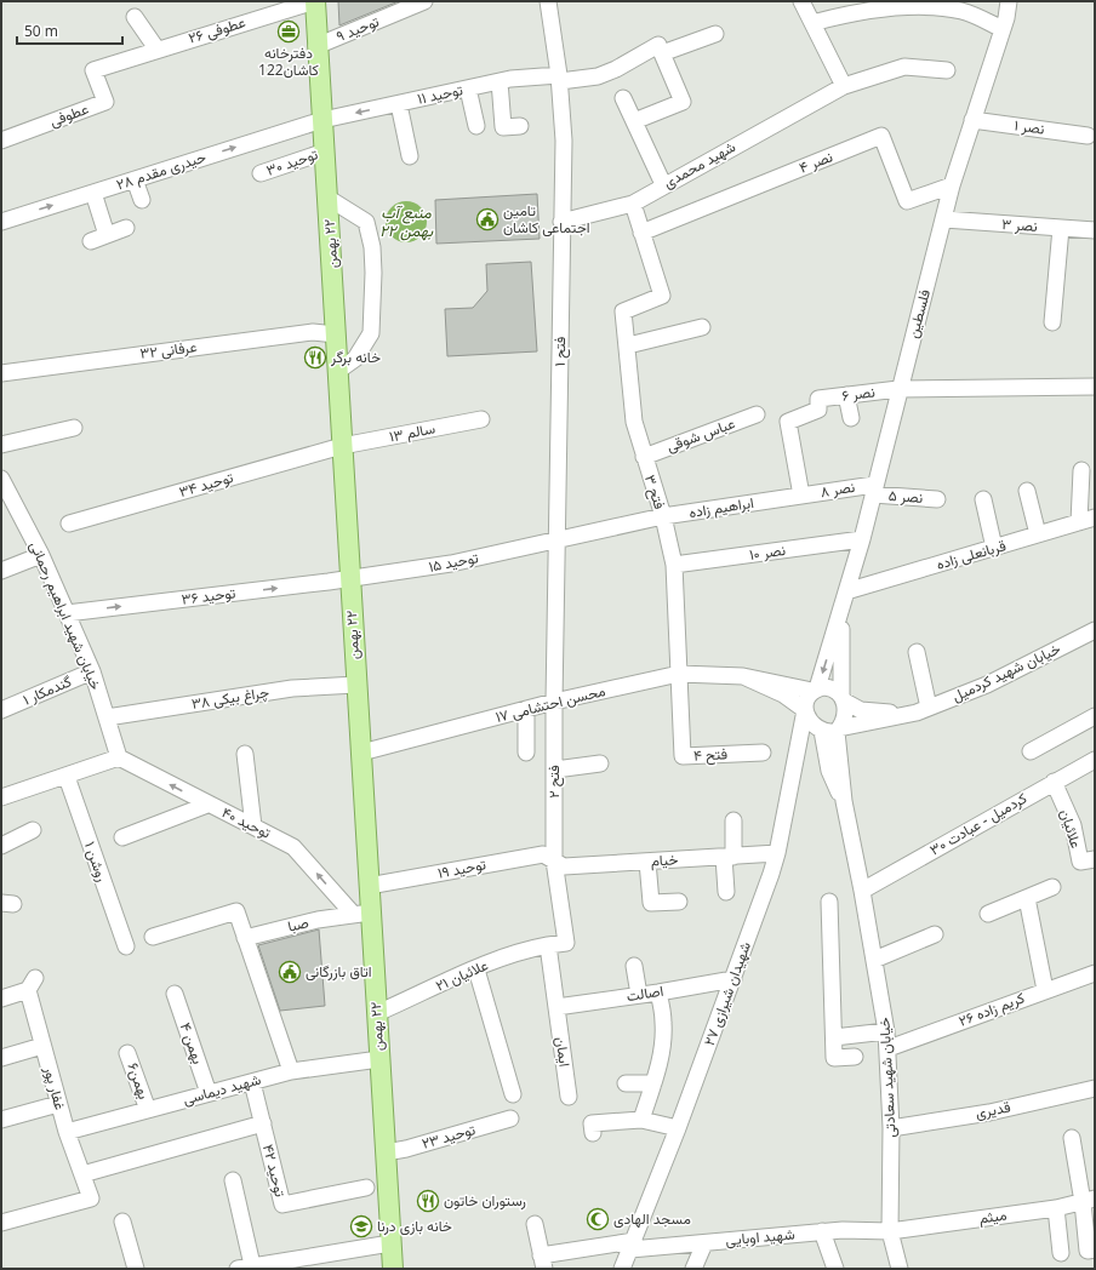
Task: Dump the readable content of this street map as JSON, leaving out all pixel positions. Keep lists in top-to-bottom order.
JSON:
{
  "streets": {
    "main road": ["٢٢ بهمن"],
    "street": [
      "توحید ۹",
      "عطوفی ۲۶",
      "توحید ۱۱",
      "عطوفی",
      "نصر ۱",
      "توحید ۳۰",
      "نصر ۴",
      "شهید محمدی",
      "حیدری مقدم ۲۸",
      "نصر ۳",
      "فلسطین",
      "عرفانی ۳۲",
      "فتح ۱",
      "نصر ۶",
      "سالم ۱۳",
      "عباس شوقی",
      "توحید ۳۴",
      "نصر ۸",
      "فتح ۳",
      "نصر ۵",
      "ابراهیم زاده",
      "نصر ۱۰",
      "قربانعلی زاده",
      "توحید ۱۵",
      "توحید ۳۶",
      "خیابان شهید ابراهیم رحمانی",
      "خیابان شهید کردمیل",
      "گندمکار ۱",
      "چراغ بیکی ۳۸",
      "محسن احتشامی ۱۷",
      "فتح ۴",
      "فتح ۲",
      "توحید ۴۰",
      "کردمیل - عبادت ۳۰",
      "علائیان",
      "خیام",
      "روشن ۱",
      "توحید ۱۹",
      "صبا",
      "علائیان ۲۱",
      "اصالت",
      "شهیدان شیرازی ۲۷",
      "کریم زاده ۲۶",
      "بهمن ۴",
      "ایمان",
      "خیابان شهید سعادتی",
      "بهمن۶",
      "غفار پور",
      "شهید دیماسی",
      "قدیری",
      "توحید ۲۳",
      "توحید ۴۲",
      "میثم",
      "شهید اوبایی"
    ]
  },
  "crossings": [
    ["توحید ۹", "٢٢ بهمن"],
    ["عطوفی ۲۶", "عطوفی"],
    ["عطوفی ۲۶", "٢٢ بهمن"],
    ["توحید ۱۱", "حیدری مقدم ۲۸"],
    ["توحید ۱۱", "٢٢ بهمن"],
    ["توحید ۱۱", "فتح ۱"],
    ["نصر ۱", "فلسطین"],
    ["توحید ۳۰", "٢٢ بهمن"],
    ["نصر ۴", "فلسطین"],
    ["نصر ۴", "فتح ۳"],
    ["شهید محمدی", "فتح ۱"],
    ["حیدری مقدم ۲۸", "٢٢ بهمن"],
    ["نصر ۳", "فلسطین"],
    ["٢٢ بهمن", "عرفانی ۳۲"],
    ["٢٢ بهمن", "سالم ۱۳"],
    ["٢٢ بهمن", "توحید ۳۴"],
    ["٢٢ بهمن", "توحید ۱۵"],
    ["٢٢ بهمن", "توحید ۳۶"],
    ["٢٢ بهمن", "چراغ بیکی ۳۸"],
    ["٢٢ بهمن", "محسن احتشامی ۱۷"],
    ["٢٢ بهمن", "توحید ۴۰"],
    ["٢٢ بهمن", "توحید ۱۹"],
    ["٢٢ بهمن", "صبا"],
    ["٢٢ بهمن", "علائیان ۲۱"],
    ["٢٢ بهمن", "شهید دیماسی"],
    ["٢٢ بهمن", "توحید ۲۳"],
    ["فلسطین", "نصر ۶"],
    ["فلسطین", "نصر ۸"],
    ["فلسطین", "نصر ۵"],
    ["فلسطین", "نصر ۱۰"],
    ["فلسطین", "قربانعلی زاده"],
    ["فتح ۱", "ابراهیم زاده"],
    ["فتح ۱", "توحید ۱۵"],
    ["فتح ۱", "محسن احتشامی ۱۷"],
    ["فتح ۱", "فتح ۲"],
    ["نصر ۶", "نصر ۸"],
    ["نصر ۶", "ابراهیم زاده"],
    ["سالم ۱۳", "توحید ۳۴"],
    ["عباس شوقی", "فتح ۳"],
    ["نصر ۸", "نصر ۵"],
    ["نصر ۸", "ابراهیم زاده"],
    ["فتح ۳", "ابراهیم زاده"],
    ["فتح ۳", "نصر ۱۰"],
    ["فتح ۳", "محسن احتشامی ۱۷"],
    ["فتح ۳", "فتح ۴"],
    ["ابراهیم زاده", "توحید ۱۵"],
    ["توحید ۱۵", "توحید ۳۶"],
    ["توحید ۳۶", "خیابان شهید ابراهیم رحمانی"],
    ["خیابان شهید ابراهیم رحمانی", "گندمکار ۱"],
    ["خیابان شهید ابراهیم رحمانی", "چراغ بیکی ۳۸"],
    ["خیابان شهید ابراهیم رحمانی", "توحید ۴۰"],
    ["محسن احتشامی ۱۷", "فتح ۴"],
    ["محسن احتشامی ۱۷", "فتح ۲"],
    ["محسن احتشامی ۱۷", "شهیدان شیرازی ۲۷"],
    ["محسن احتشامی ۱۷", "خیابان شهید سعادتی"],
    ["فتح ۲", "خیام"],
    ["فتح ۲", "توحید ۱۹"],
    ["فتح ۲", "علائیان ۲۱"],
    ["فتح ۲", "ایمان"],
    ["توحید ۴۰", "صبا"],
    ["کردمیل - عبادت ۳۰", "علائیان"],
    ["کردمیل - عبادت ۳۰", "خیابان شهید سعادتی"],
    ["خیام", "توحید ۱۹"],
    ["خیام", "شهیدان شیرازی ۲۷"],
    ["علائیان ۲۱", "ایمان"],
    ["اصالت", "شهیدان شیرازی ۲۷"],
    ["اصالت", "ایمان"],
    ["شهیدان شیرازی ۲۷", "خیابان شهید سعادتی"],
    ["شهیدان شیرازی ۲۷", "شهید اوبایی"],
    ["کریم زاده ۲۶", "خیابان شهید سعادتی"],
    ["بهمن ۴", "شهید دیماسی"],
    ["خیابان شهید سعادتی", "قدیری"],
    ["خیابان شهید سعادتی", "میثم"],
    ["خیابان شهید سعادتی", "شهید اوبایی"],
    ["بهمن۶", "شهید دیماسی"],
    ["غفار پور", "شهید دیماسی"],
    ["شهید دیماسی", "توحید ۴۲"],
    ["میثم", "شهید اوبایی"]
  ],
  "one_way": ["حیدری مقدم ۲۸", "توحید ۳۶", "توحید ۴۰"],
  "water": ["منبع آب ۲۲ بهمن"],
  "places": {
    "office": ["دفترخانه 122کاشان"],
    "public building": ["تامین اجتماعی کاشان", "اتاق بازرگانی"],
    "restaurant": ["خانه برگر", "رستوران خاتون"],
    "mosque": ["مسجد الهادی"],
    "school or university": ["خانه بازی درنا"]
  },
  "scale_bar": "50 m"
}
